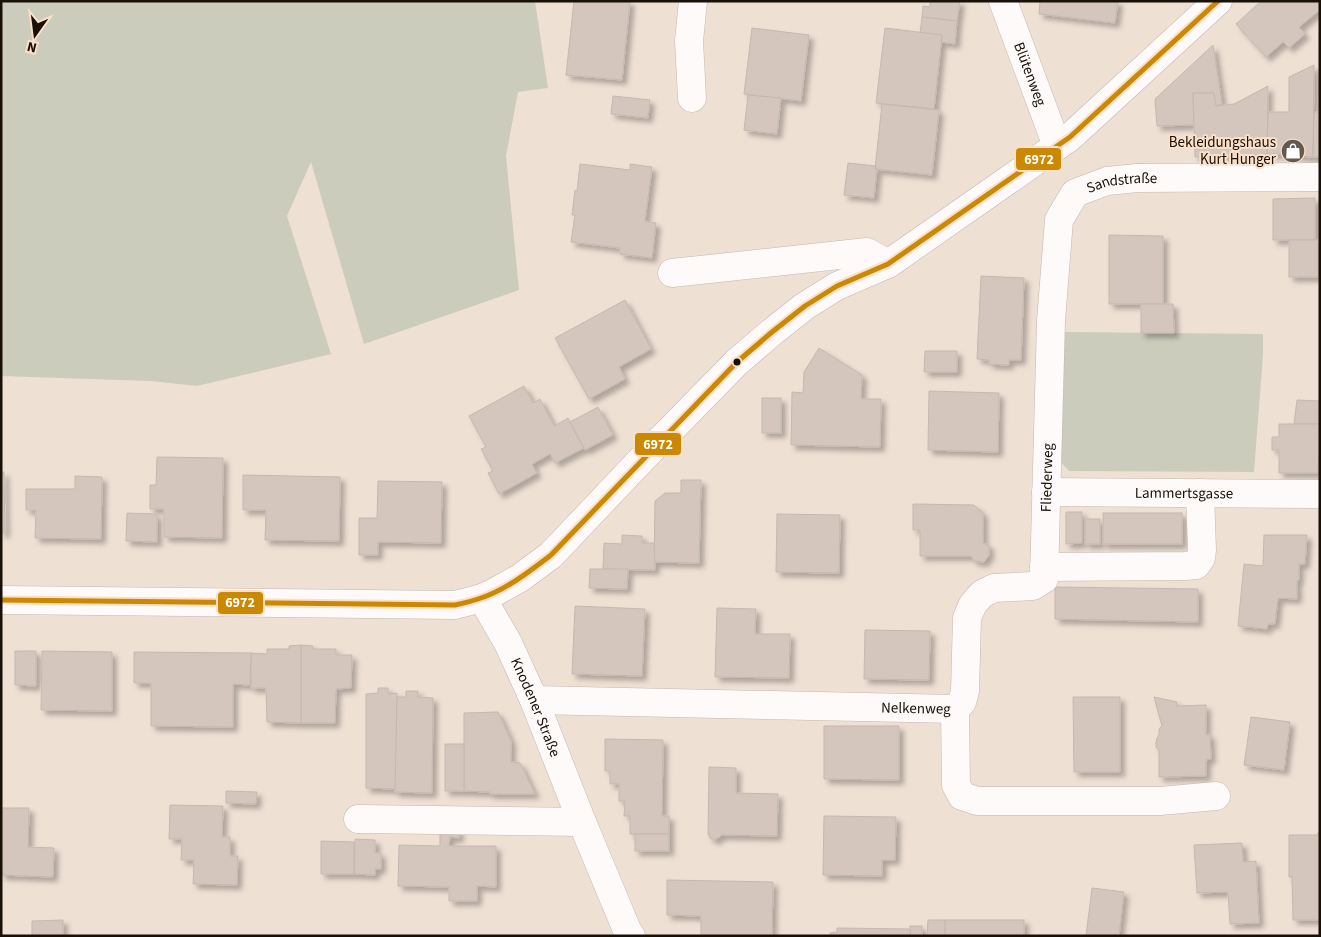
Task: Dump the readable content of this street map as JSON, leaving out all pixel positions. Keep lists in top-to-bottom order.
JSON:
{
  "streets": {
    "street": [
      "Blütenweg",
      "Sandstraße",
      "Fliederweg",
      "Lammertsgasse",
      "Knodener Straße",
      "Nelkenweg"
    ]
  },
  "crossings": [
    ["Sandstraße", "Fliederweg"],
    ["Fliederweg", "Lammertsgasse"],
    ["Fliederweg", "Nelkenweg"],
    ["Knodener Straße", "Nelkenweg"]
  ],
  "places": {
    "shop": ["Bekleidungshaus Kurt Hunger"]
  },
  "lines": ["transit line 6972"],
  "north": "bottom"
}
